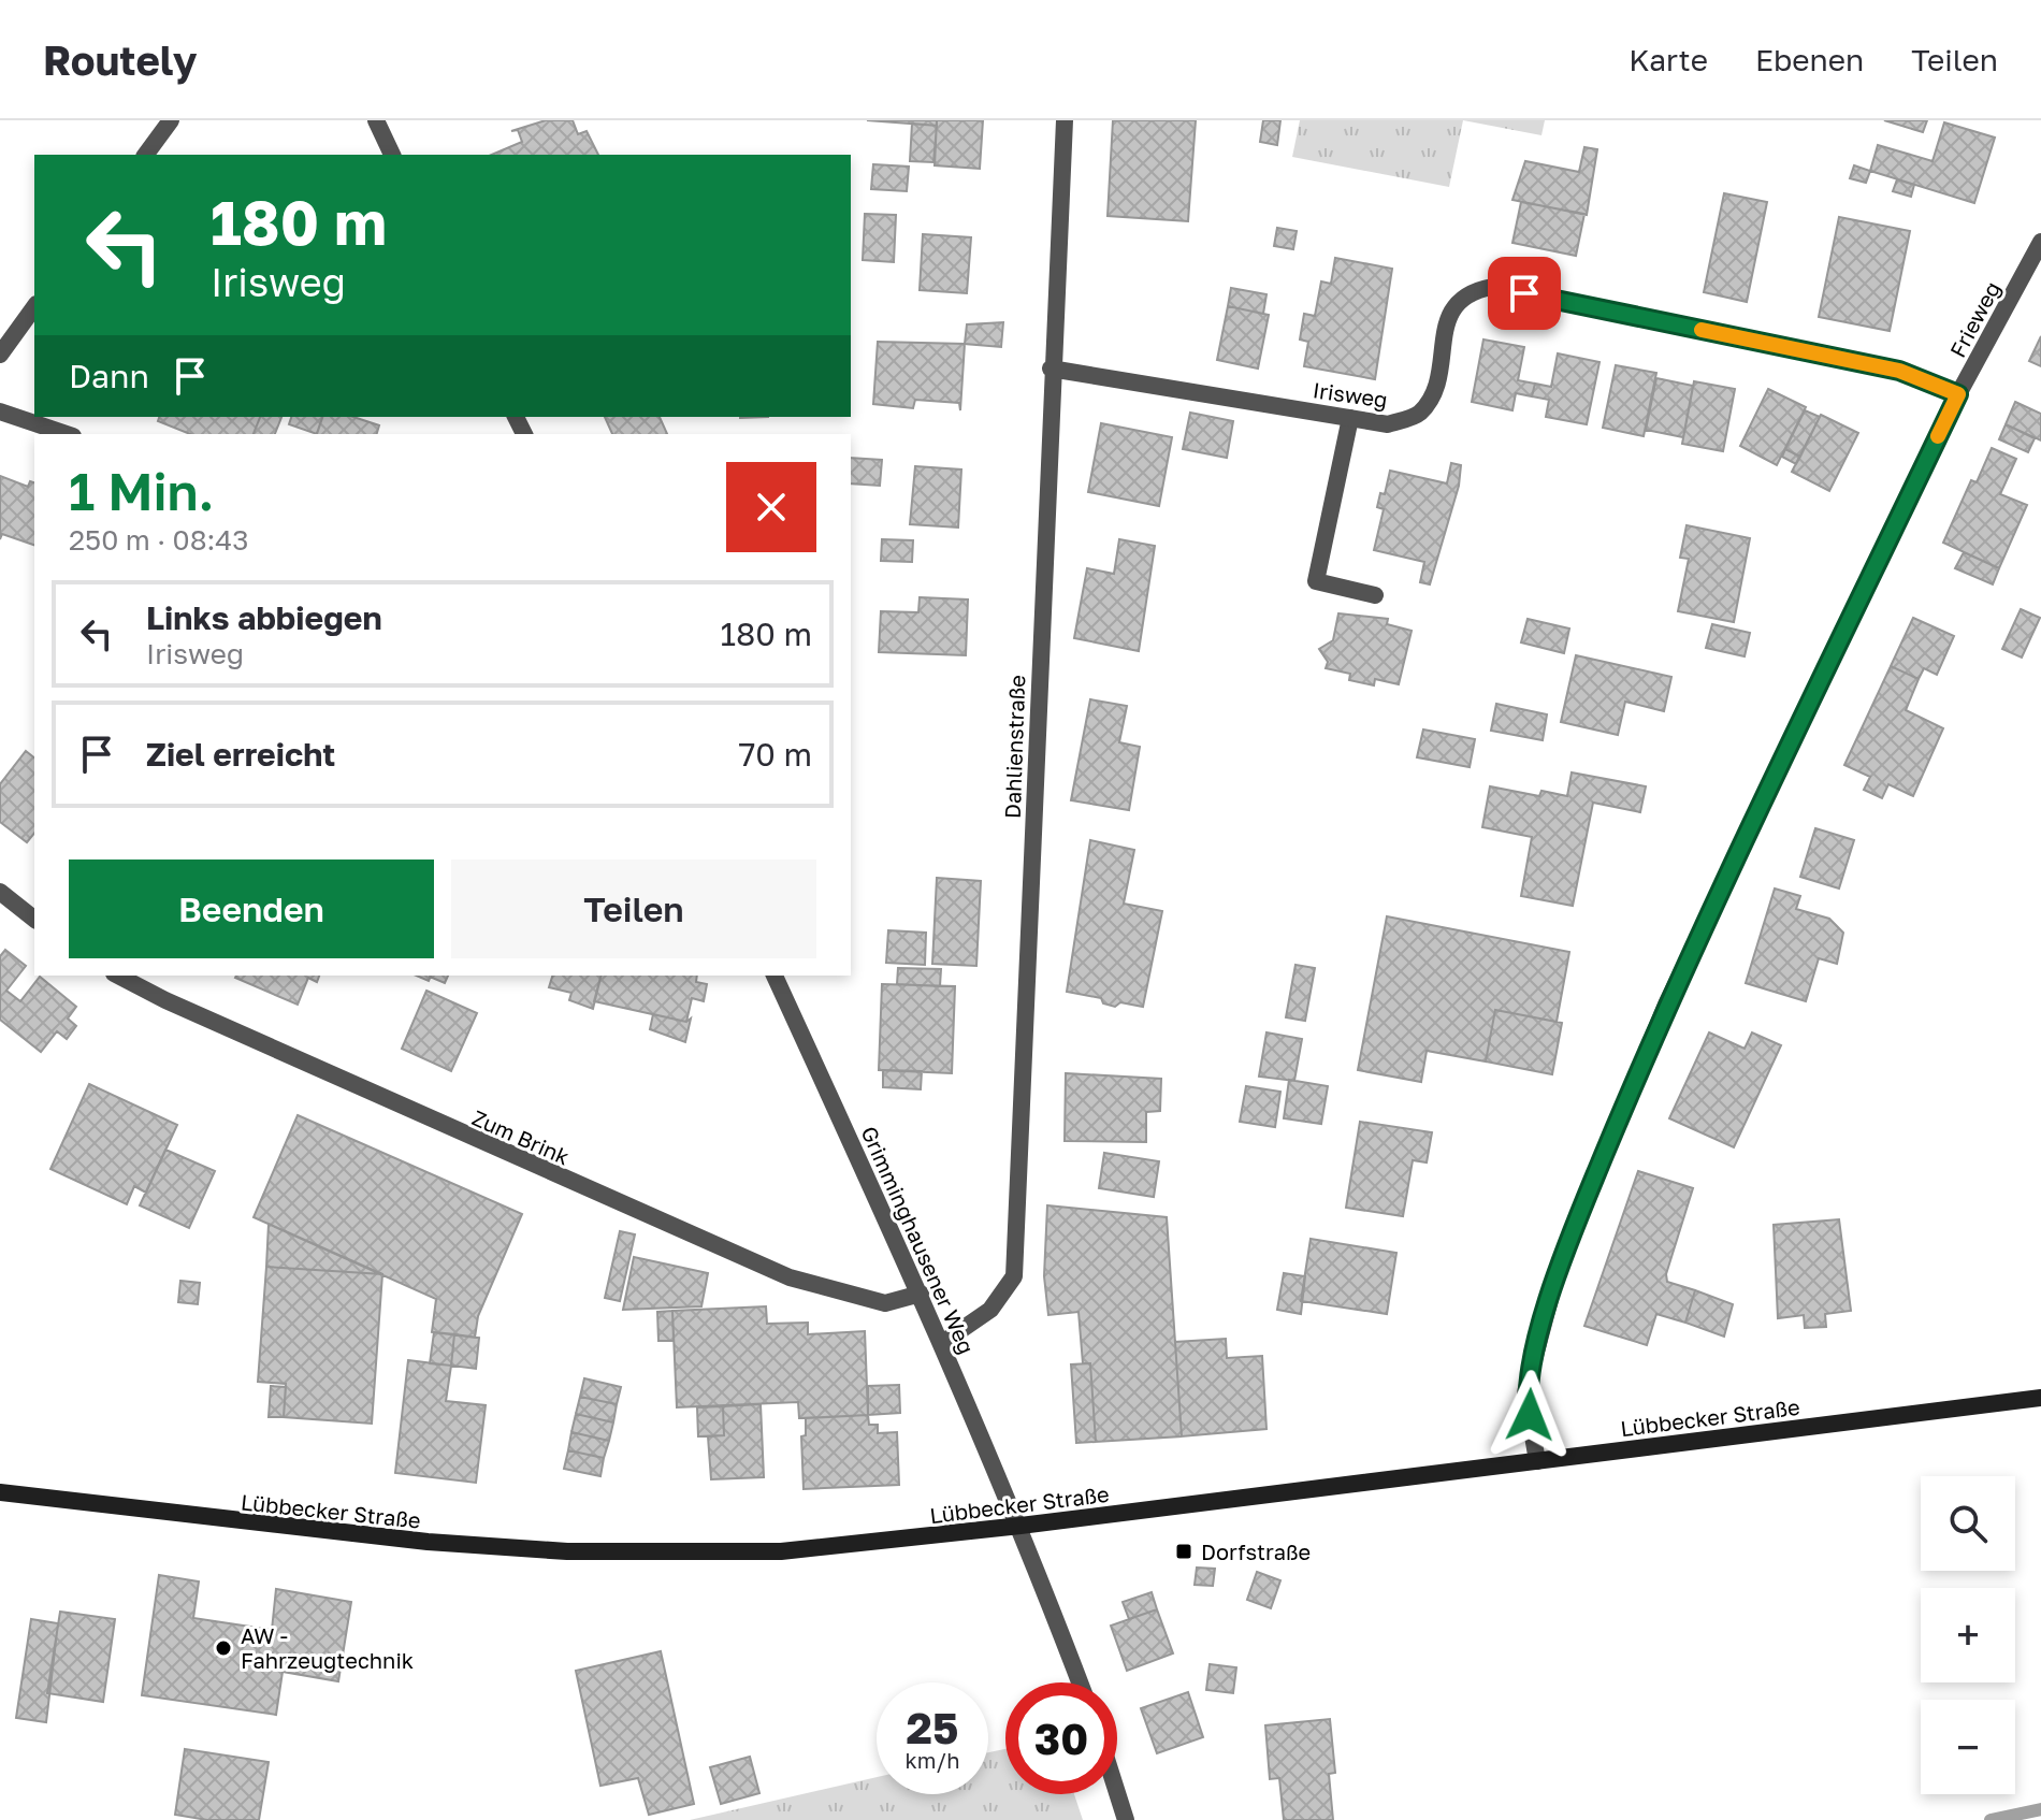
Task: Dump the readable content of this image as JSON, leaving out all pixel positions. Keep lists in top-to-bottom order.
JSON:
{
  "streets": {
    "main road": ["Lübbecker Straße"],
    "street": [
      "Frieweg",
      "Irisweg",
      "Dahlienstraße",
      "Zum Brink",
      "Grimminghausener Weg"
    ]
  },
  "crossings": [
    ["Frieweg", "Irisweg"],
    ["Frieweg", "Lübbecker Straße"],
    ["Irisweg", "Dahlienstraße"],
    ["Dahlienstraße", "Grimminghausener Weg"],
    ["Zum Brink", "Grimminghausener Weg"],
    ["Grimminghausener Weg", "Lübbecker Straße"]
  ],
  "places": {
    "transit": ["Dorfstraße"],
    "other": ["AW - Fahrzeugtechnik"]
  },
  "page": {
    "header": "Routely",
    "nav": ["Karte", "Ebenen", "Teilen"],
    "turn": ["180 m", "Irisweg"],
    "then": "Dann",
    "heading": ["1 Min.", "250 m · 08:43"],
    "list": [
      {
        "name": "Links abbiegen",
        "note": "Irisweg",
        "value": "180 m"
      },
      {
        "name": "Ziel erreicht",
        "value": "70 m"
      }
    ],
    "buttons": ["Beenden", "Teilen"],
    "map_buttons": ["+", "−"],
    "speed": "25 km/h",
    "limit": "30"
  }
}
